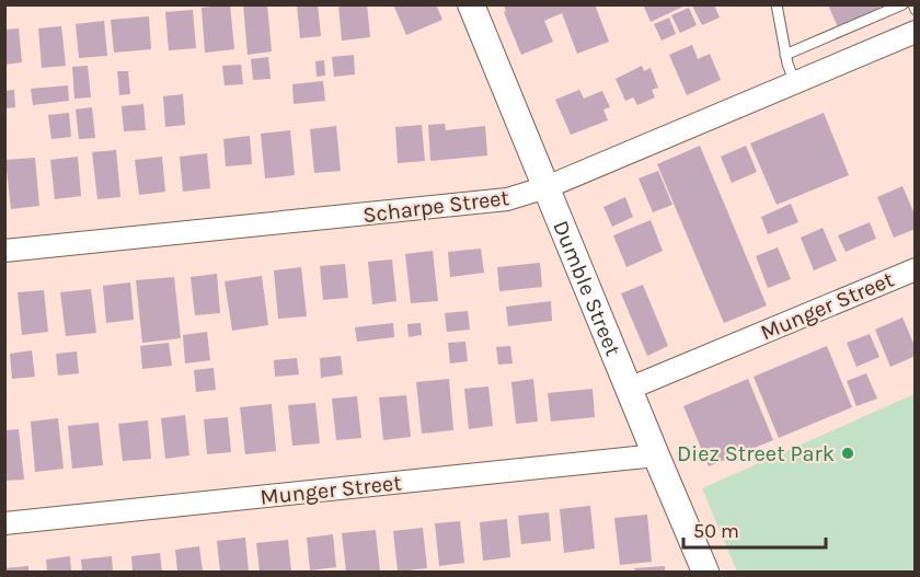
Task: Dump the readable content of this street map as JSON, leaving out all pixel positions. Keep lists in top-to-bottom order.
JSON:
{
  "streets": {
    "street": ["Scharpe Street", "Dumble Street", "Munger Street"]
  },
  "crossings": [
    ["Scharpe Street", "Dumble Street"],
    ["Dumble Street", "Munger Street"]
  ],
  "places": ["Diez Street Park"],
  "scale_bar": "50 m"
}
